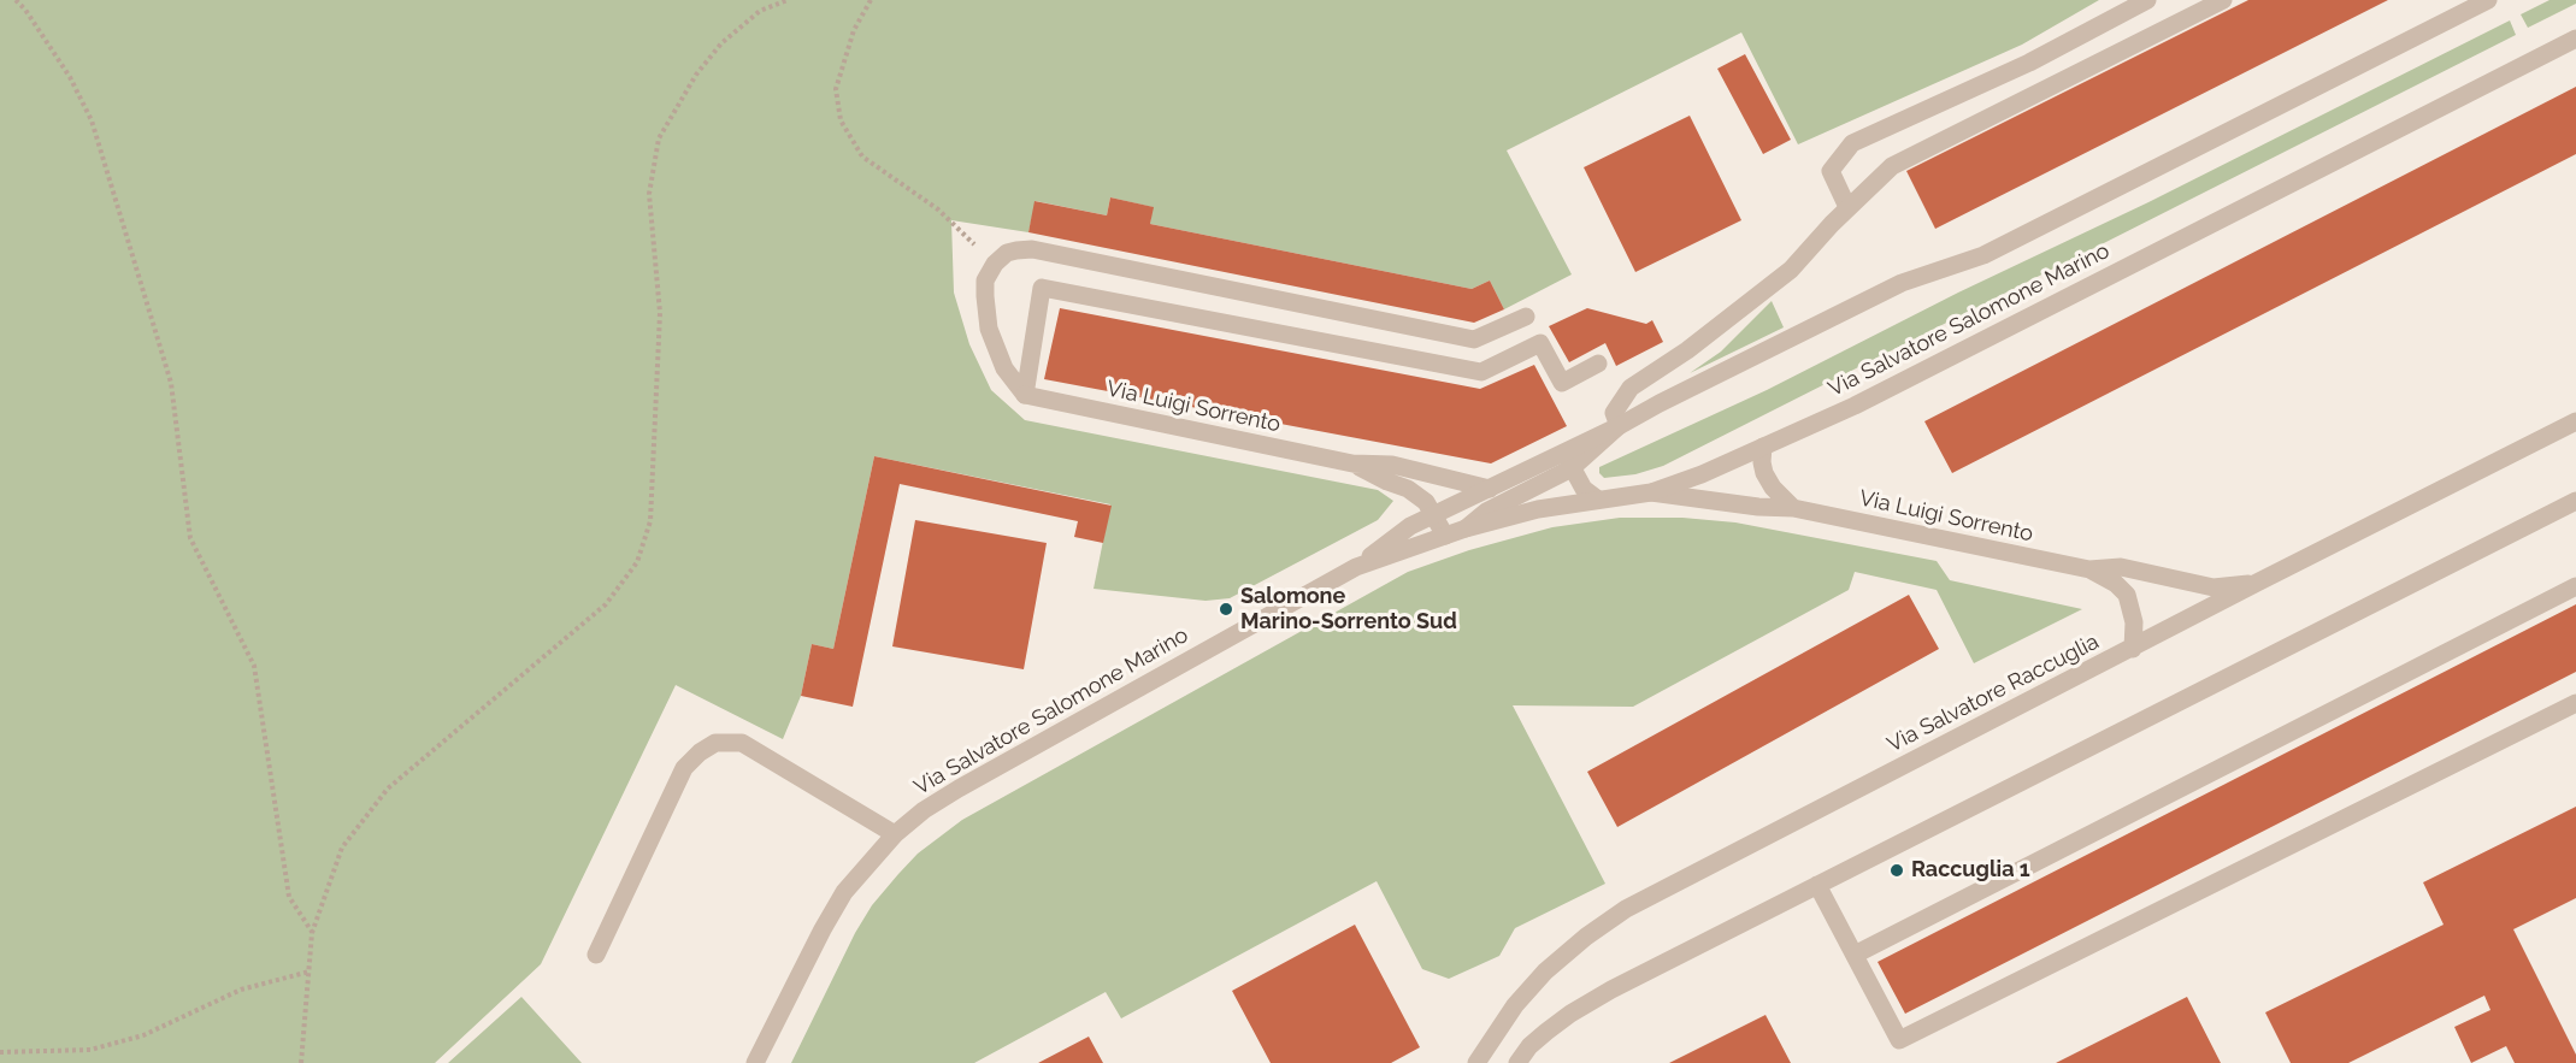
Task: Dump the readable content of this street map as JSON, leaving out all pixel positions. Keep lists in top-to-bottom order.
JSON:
{
  "streets": {
    "street": ["Via Salvatore Salomone Marino", "Via Luigi Sorrento", "Via Salvatore Raccuglia"]
  },
  "crossings": [
    ["Via Salvatore Salomone Marino", "Via Luigi Sorrento"]
  ],
  "places": ["Salomone Marino-Sorrento Sud", "Raccuglia 1"]
}
